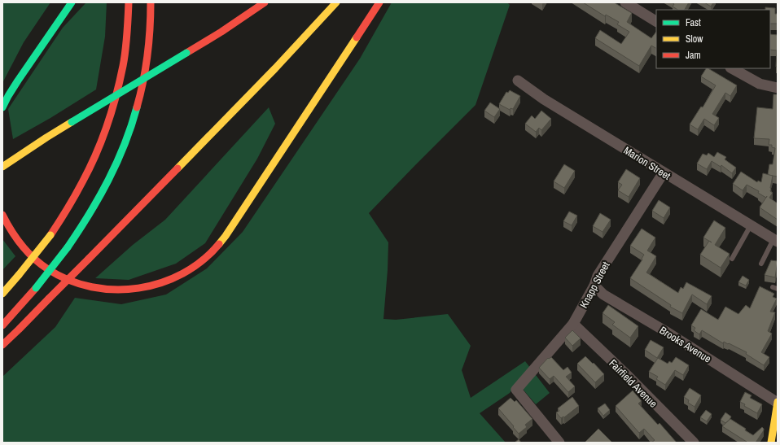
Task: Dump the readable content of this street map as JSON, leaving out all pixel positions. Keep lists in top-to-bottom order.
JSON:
{
  "streets": {
    "street": [
      "Marion Street",
      "Knapp Street",
      "Brooks Avenue",
      "Fairfield Avenue"
    ]
  },
  "crossings": [
    ["Marion Street", "Knapp Street"],
    ["Knapp Street", "Brooks Avenue"],
    ["Knapp Street", "Fairfield Avenue"]
  ],
  "legend": ["Fast", "Slow", "Jam"]
}
